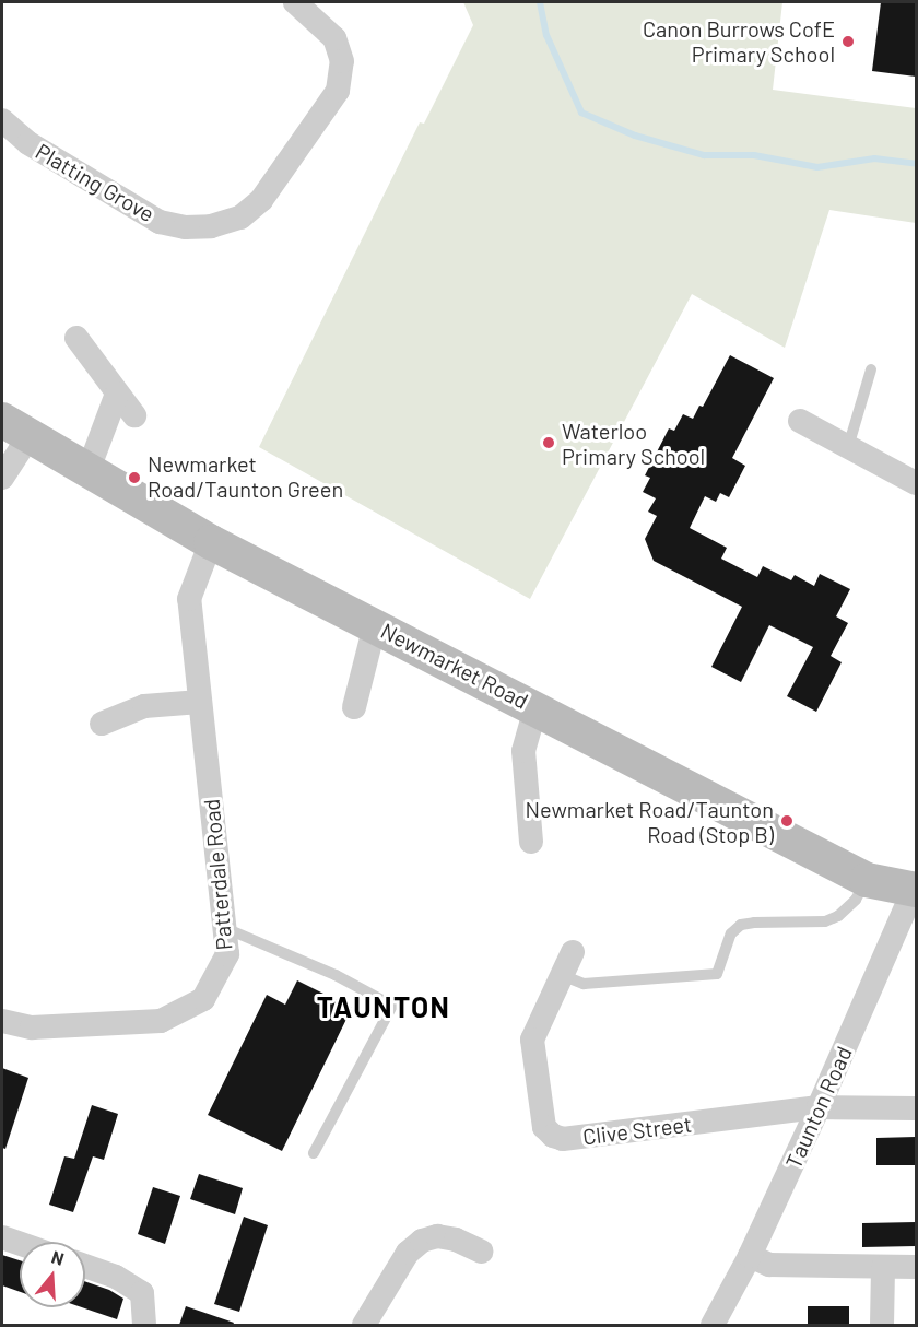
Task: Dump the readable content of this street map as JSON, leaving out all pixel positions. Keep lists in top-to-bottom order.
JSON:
{
  "streets": {
    "street": [
      "Platting Grove",
      "Newmarket Road",
      "Patterdale Road",
      "Taunton Road",
      "Clive Street"
    ]
  },
  "crossings": [
    ["Newmarket Road", "Patterdale Road"],
    ["Newmarket Road", "Taunton Road"],
    ["Taunton Road", "Clive Street"]
  ],
  "districts": ["TAUNTON"],
  "places": [
    "Canon Burrows CofE Primary School",
    "Waterloo Primary School",
    "Newmarket Road/Taunton Green",
    "Newmarket Road/Taunton Road (Stop B)"
  ],
  "north": "top"
}
